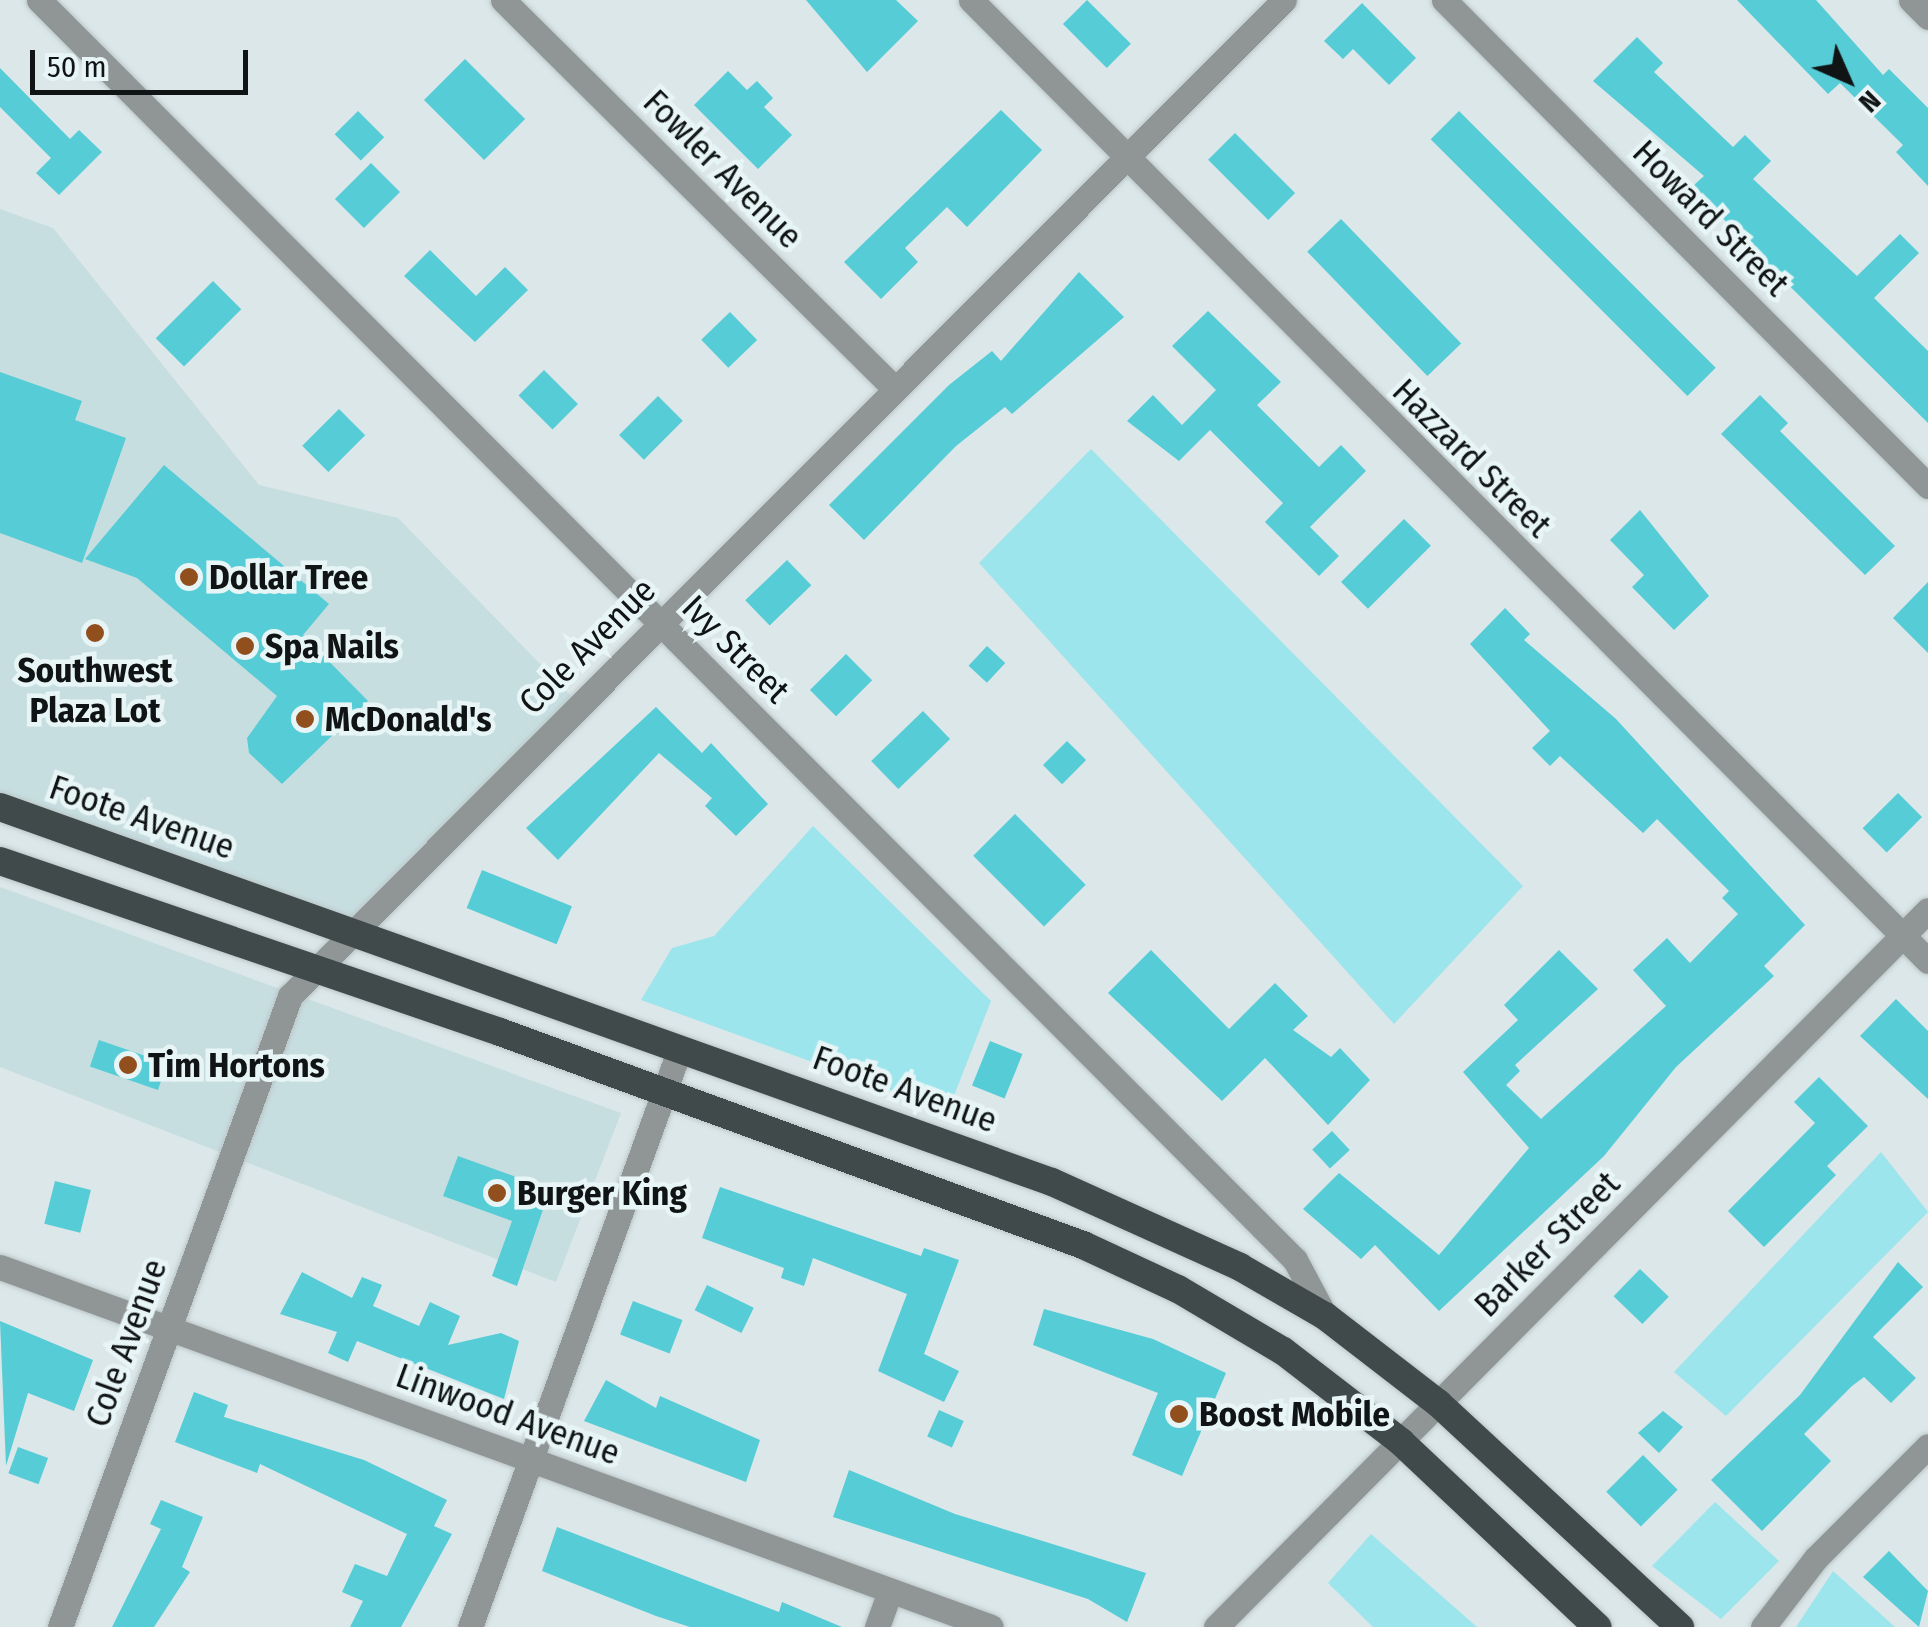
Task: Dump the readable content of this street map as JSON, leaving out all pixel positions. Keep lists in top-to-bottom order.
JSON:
{
  "streets": {
    "highway": ["Foote Avenue"],
    "street": [
      "Fowler Avenue",
      "Howard Street",
      "Hazzard Street",
      "Cole Avenue",
      "Ivy Street",
      "Barker Street",
      "Linwood Avenue"
    ]
  },
  "crossings": [
    ["Fowler Avenue", "Cole Avenue"],
    ["Hazzard Street", "Cole Avenue"],
    ["Hazzard Street", "Barker Street"],
    ["Cole Avenue", "Ivy Street"],
    ["Cole Avenue", "Foote Avenue"],
    ["Cole Avenue", "Linwood Avenue"],
    ["Ivy Street", "Foote Avenue"],
    ["Foote Avenue", "Barker Street"]
  ],
  "places": [
    "Dollar Tree",
    "Southwest Plaza Lot",
    "Spa Nails",
    "McDonald's",
    "Tim Hortons",
    "Burger King",
    "Boost Mobile"
  ],
  "scale_bar": "50 m",
  "north": "bottom right"
}
